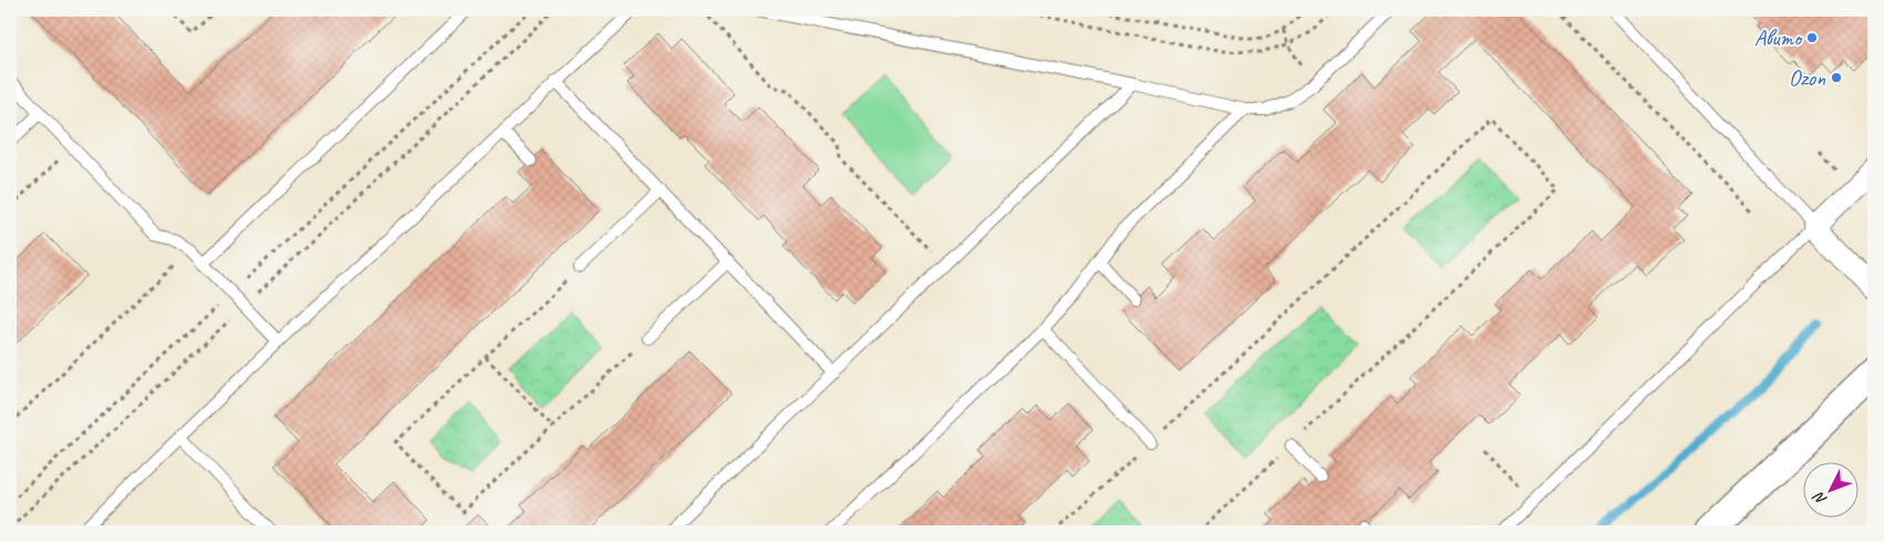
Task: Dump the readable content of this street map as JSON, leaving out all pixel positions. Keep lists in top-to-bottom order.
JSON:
{
  "places": ["Авито", "Ozon"],
  "north": "bottom left"
}
